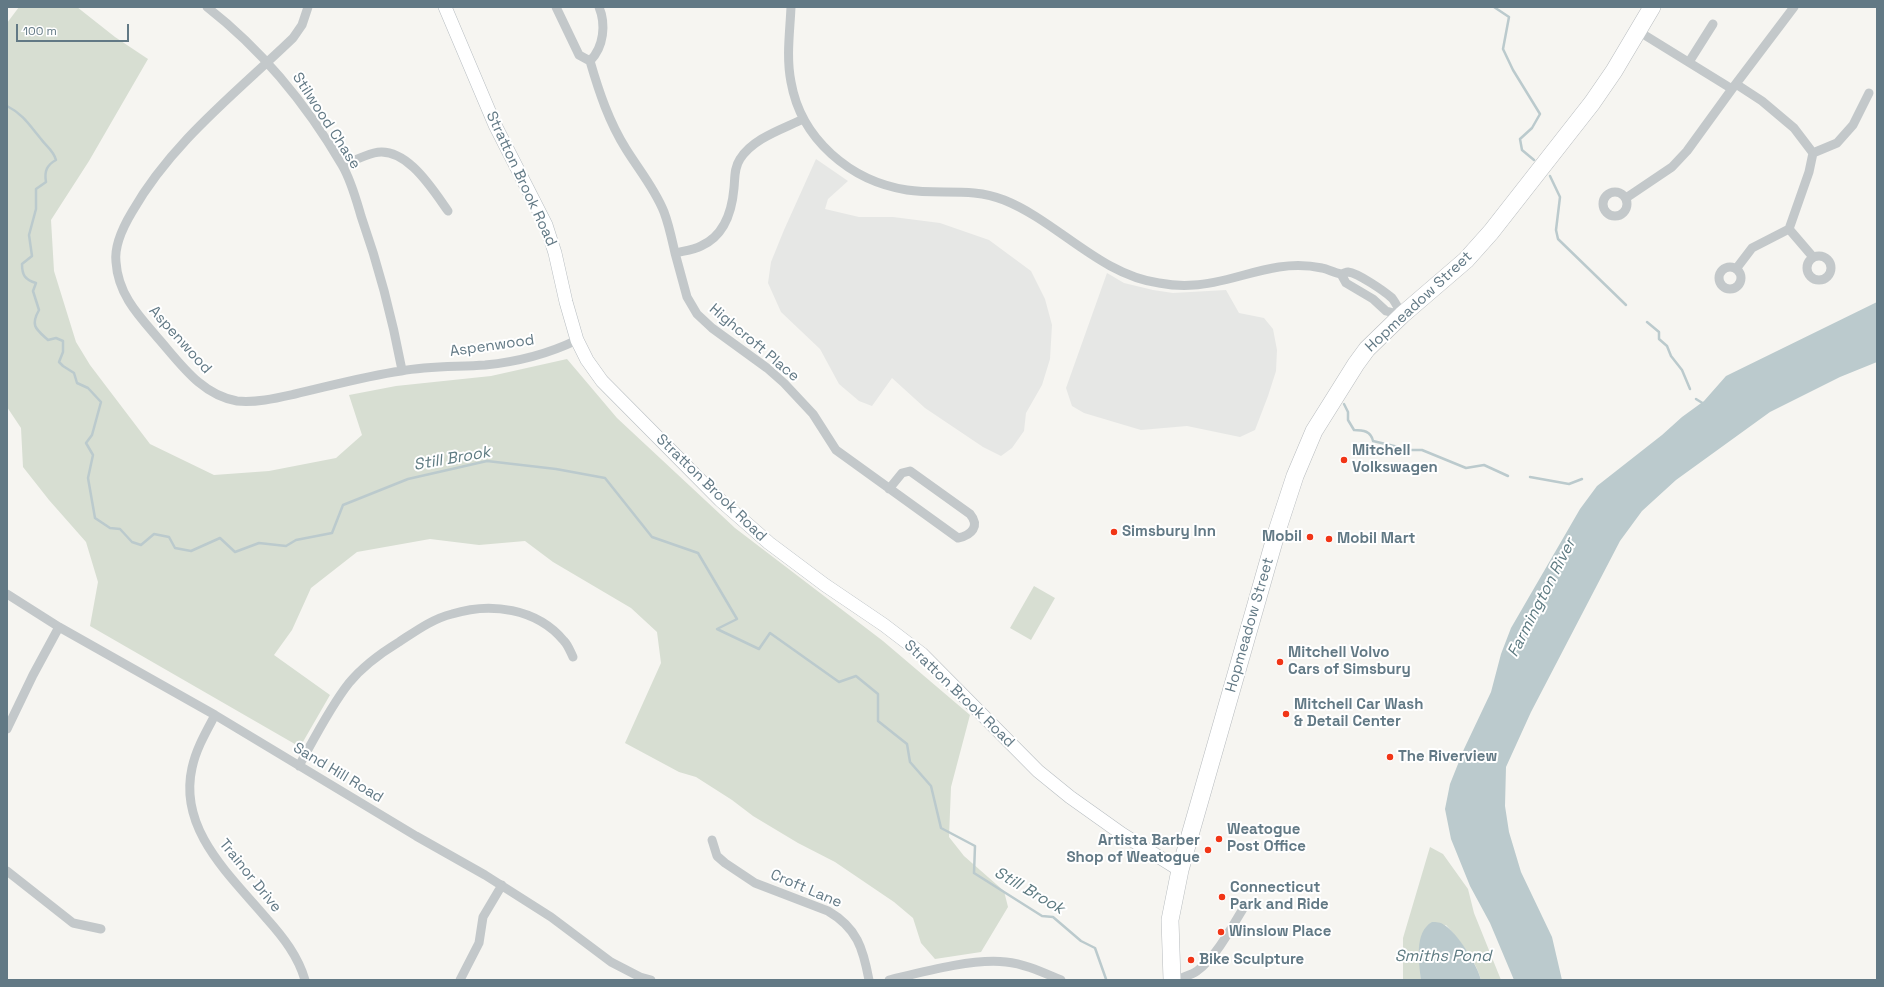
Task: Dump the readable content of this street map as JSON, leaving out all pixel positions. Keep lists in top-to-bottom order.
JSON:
{
  "streets": {
    "highway": ["Hopmeadow Street"],
    "street": [
      "Stilwood Chase",
      "Stratton Brook Road",
      "Aspenwood",
      "Highcroft Place",
      "Sand Hill Road",
      "Trainor Drive",
      "Croft Lane"
    ]
  },
  "crossings": [
    ["Stilwood Chase", "Aspenwood"],
    ["Stratton Brook Road", "Hopmeadow Street"],
    ["Stratton Brook Road", "Aspenwood"],
    ["Sand Hill Road", "Trainor Drive"]
  ],
  "water": ["Still Brook", "Farmington River", "Smiths Pond"],
  "places": [
    "Mitchell Volkswagen",
    "Simsbury Inn",
    "Mobil",
    "Mobil Mart",
    "Mitchell Volvo Cars of Simsbury",
    "Mitchell Car Wash & Detail Center",
    "The Riverview",
    "Weatogue Post Office",
    "Artista Barber Shop of Weatogue",
    "Connecticut Park and Ride",
    "Winslow Place",
    "Bike Sculpture"
  ],
  "scale_bar": "100 m"
}
